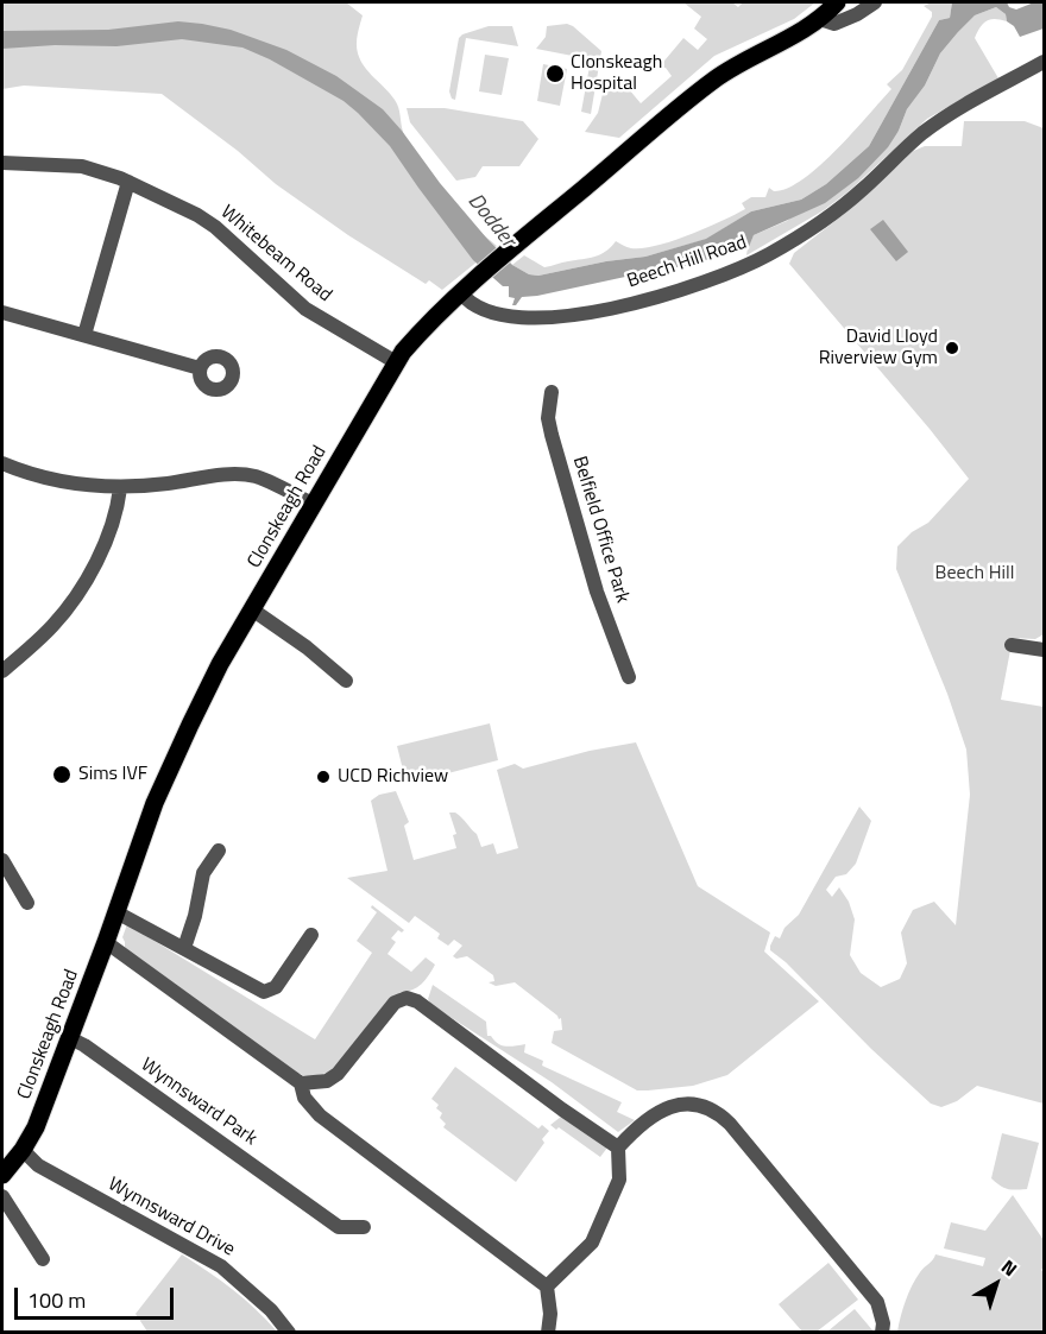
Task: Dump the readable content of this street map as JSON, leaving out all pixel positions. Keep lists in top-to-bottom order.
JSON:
{
  "streets": {
    "main road": ["Clonskeagh Road"],
    "street": [
      "Whitebeam Road",
      "Beech Hill Road",
      "Belfield Office Park",
      "Wynnsward Park",
      "Wynnsward Drive"
    ]
  },
  "crossings": [
    ["Whitebeam Road", "Clonskeagh Road"],
    ["Beech Hill Road", "Clonskeagh Road"],
    ["Clonskeagh Road", "Wynnsward Park"],
    ["Clonskeagh Road", "Wynnsward Drive"]
  ],
  "water": ["Dodder"],
  "parks": ["Beech Hill"],
  "places": [
    "Clonskeagh Hospital",
    "David Lloyd Riverview Gym",
    "Sims IVF",
    "UCD Richview"
  ],
  "scale_bar": "100 m",
  "north": "top right"
}
